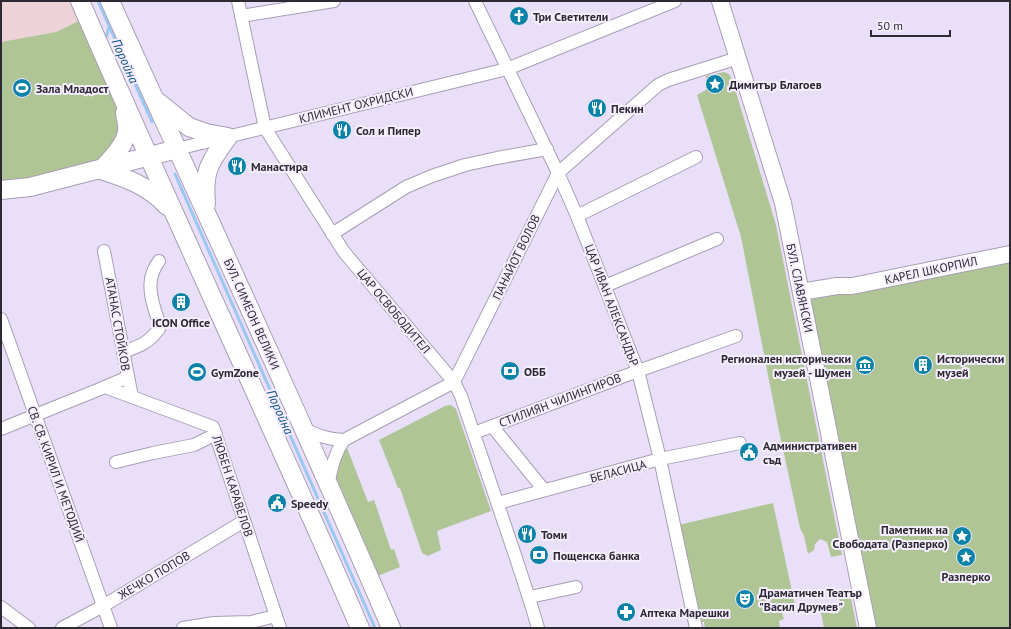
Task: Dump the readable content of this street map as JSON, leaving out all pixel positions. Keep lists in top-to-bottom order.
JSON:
{
  "streets": {
    "main road": ["КЛИМЕНТ ОХРИДСКИ", "БУЛ. СИМЕОН ВЕЛИКИ"],
    "street": [
      "ПАНАЙОТ ВОЛОВ",
      "КАРЕЛ ШКОРПИЛ",
      "БУЛ. СЛАВЯНСКИ",
      "ЦАР ИВАН АЛЕКСАНДЪР",
      "ЦАР ОСВОБОДИТЕЛ",
      "АТАНАС СТОЙКОВ",
      "СТИЛИЯН ЧИЛИНГИРОВ",
      "БЕЛАСИЦА",
      "СВ. СВ. КИРИЛ И МЕТОДИЙ",
      "ЛЮБЕН КАРАВЕЛОВ",
      "ЖЕЧКО ПОПОВ"
    ]
  },
  "crossings": [
    ["КЛИМЕНТ ОХРИДСКИ", "ЦАР ИВАН АЛЕКСАНДЪР"],
    ["КЛИМЕНТ ОХРИДСКИ", "ЦАР ОСВОБОДИТЕЛ"],
    ["КЛИМЕНТ ОХРИДСКИ", "БУЛ. СИМЕОН ВЕЛИКИ"],
    ["ПАНАЙОТ ВОЛОВ", "БУЛ. СЛАВЯНСКИ"],
    ["ПАНАЙОТ ВОЛОВ", "ЦАР ИВАН АЛЕКСАНДЪР"],
    ["ПАНАЙОТ ВОЛОВ", "ЦАР ОСВОБОДИТЕЛ"],
    ["КАРЕЛ ШКОРПИЛ", "БУЛ. СЛАВЯНСКИ"],
    ["ЦАР ИВАН АЛЕКСАНДЪР", "СТИЛИЯН ЧИЛИНГИРОВ"],
    ["ЦАР ИВАН АЛЕКСАНДЪР", "БЕЛАСИЦА"],
    ["ЦАР ОСВОБОДИТЕЛ", "СТИЛИЯН ЧИЛИНГИРОВ"],
    ["ЦАР ОСВОБОДИТЕЛ", "БЕЛАСИЦА"],
    ["АТАНАС СТОЙКОВ", "ЛЮБЕН КАРАВЕЛОВ"],
    ["СВ. СВ. КИРИЛ И МЕТОДИЙ", "ЖЕЧКО ПОПОВ"],
    ["ЛЮБЕН КАРАВЕЛОВ", "ЖЕЧКО ПОПОВ"]
  ],
  "water": ["Поройна"],
  "places": {
    "church": ["Три Светители"],
    "place": ["Димитър Благоев", "Паметник на Свободата (Разперко)", "Разперко"],
    "sports": ["Зала Младост", "GymZone"],
    "restaurant": [
      "Пекин",
      "Сол и Пипер",
      "Манастира",
      "Томи"
    ],
    "building": ["ICON Office", "Исторически музей"],
    "museum": ["Регионален исторически музей - Шумен"],
    "bank": ["ОББ", "Пощенска банка"],
    "public building": ["Административен съд", "Speedy"],
    "theatre": ["Драматичен Театър \"Васил Друмев\""],
    "pharmacy": ["Аптека Марешки"]
  },
  "scale_bar": "50 m"
}
